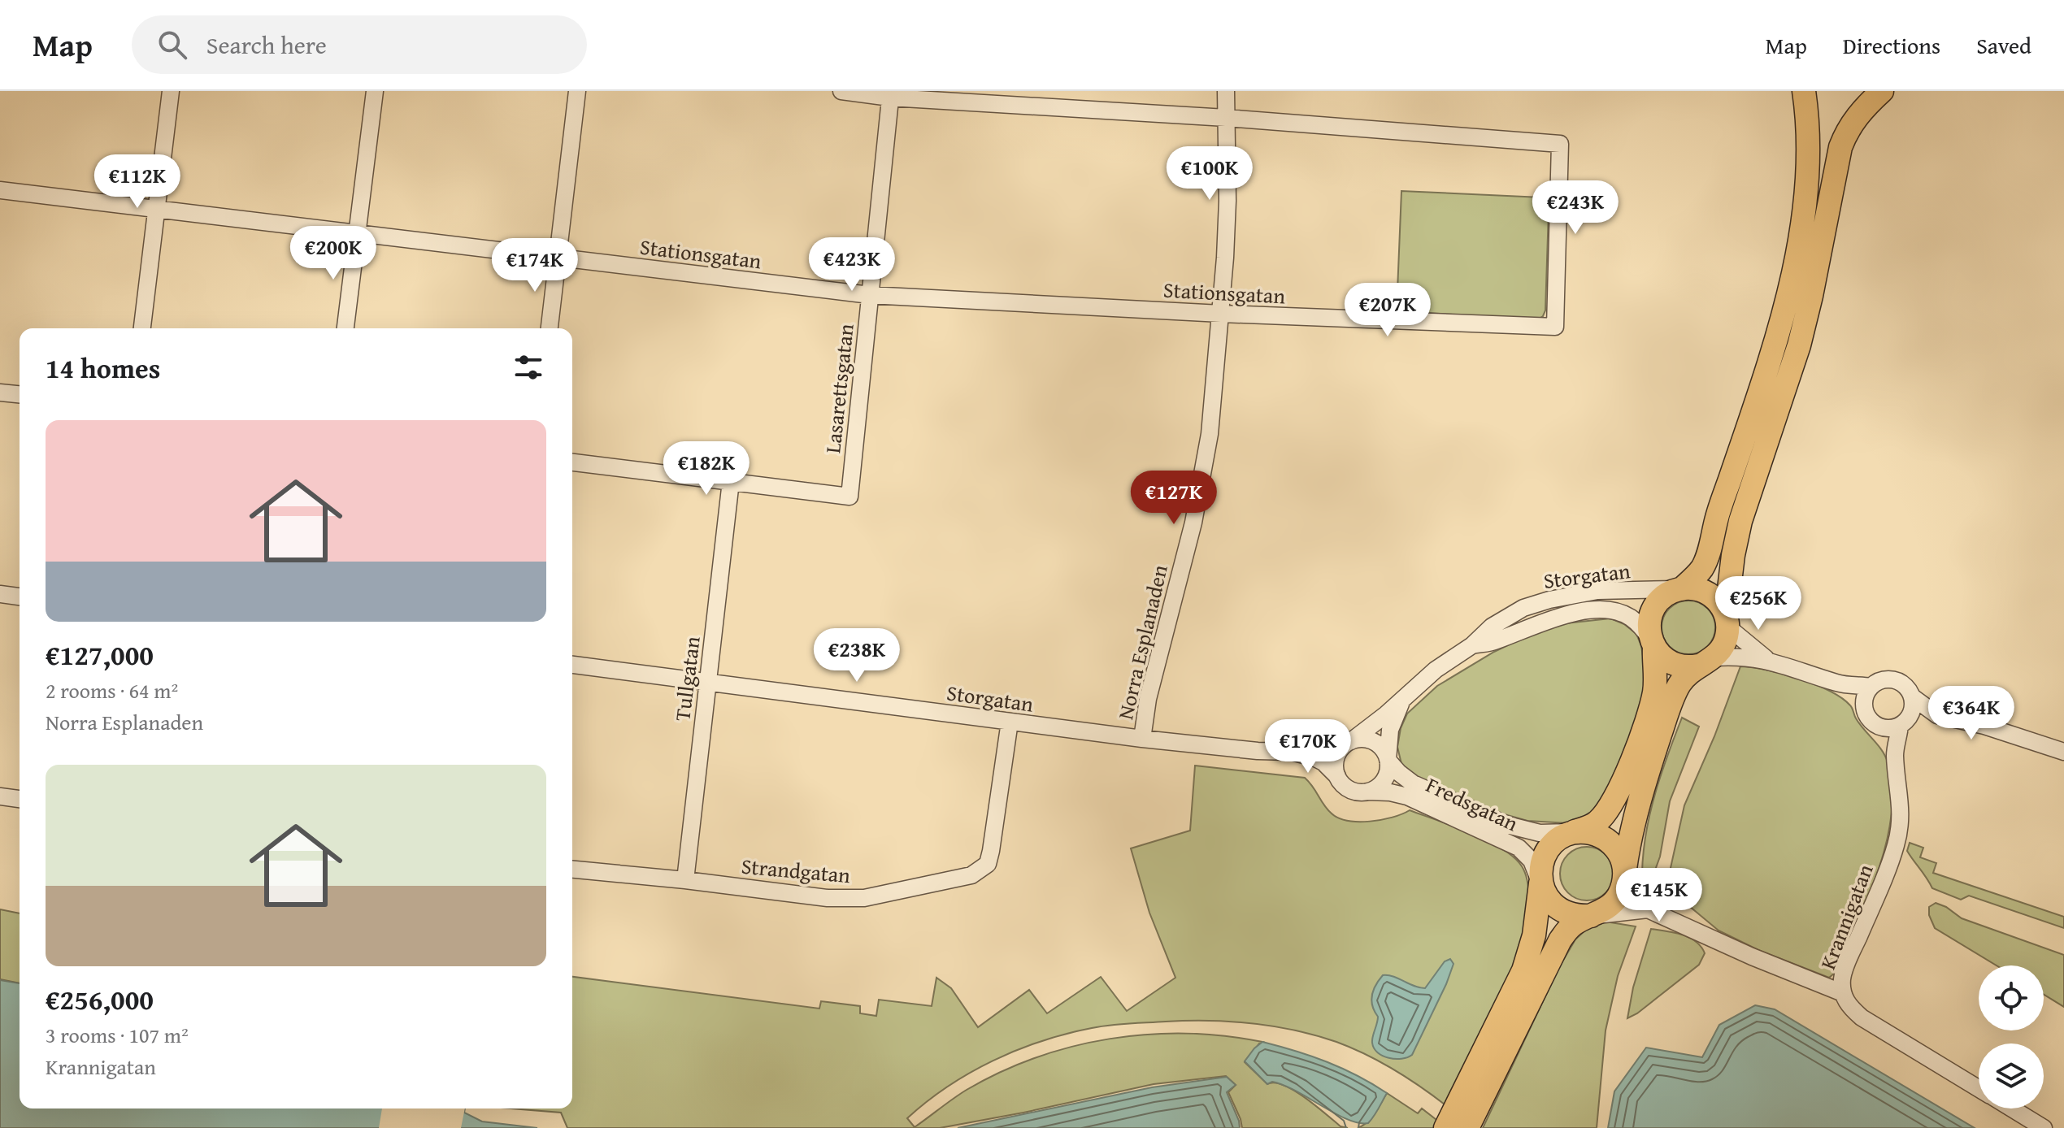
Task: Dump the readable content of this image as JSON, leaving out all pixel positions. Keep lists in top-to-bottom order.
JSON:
{
  "streets": {
    "street": [
      "Stationsgatan",
      "Lasarettsgatan",
      "Storgatan",
      "Norra Esplanaden",
      "Tullgatan",
      "Fredsgatan",
      "Strandgatan",
      "Krannigatan"
    ]
  },
  "crossings": [
    ["Stationsgatan", "Lasarettsgatan"],
    ["Stationsgatan", "Norra Esplanaden"],
    ["Lasarettsgatan", "Tullgatan"],
    ["Storgatan", "Norra Esplanaden"],
    ["Storgatan", "Tullgatan"],
    ["Storgatan", "Fredsgatan"],
    ["Storgatan", "Strandgatan"],
    ["Tullgatan", "Strandgatan"]
  ],
  "page": {
    "header": "Map",
    "search": "Search here",
    "nav": ["Map", "Directions", "Saved"],
    "price": [
      "€100K",
      "€112K",
      "€243K",
      "€200K",
      "€423K",
      "€174K",
      "€207K",
      "€182K",
      "€127K",
      "€256K",
      "€238K",
      "€364K",
      "€170K",
      "€145K"
    ],
    "heading": "14 homes",
    "list": [
      {
        "name": "€127,000",
        "note": "2 rooms · 64 m² · Norra Esplanaden"
      },
      {
        "name": "€256,000",
        "note": "3 rooms · 107 m² · Krannigatan"
      }
    ]
  }
}
